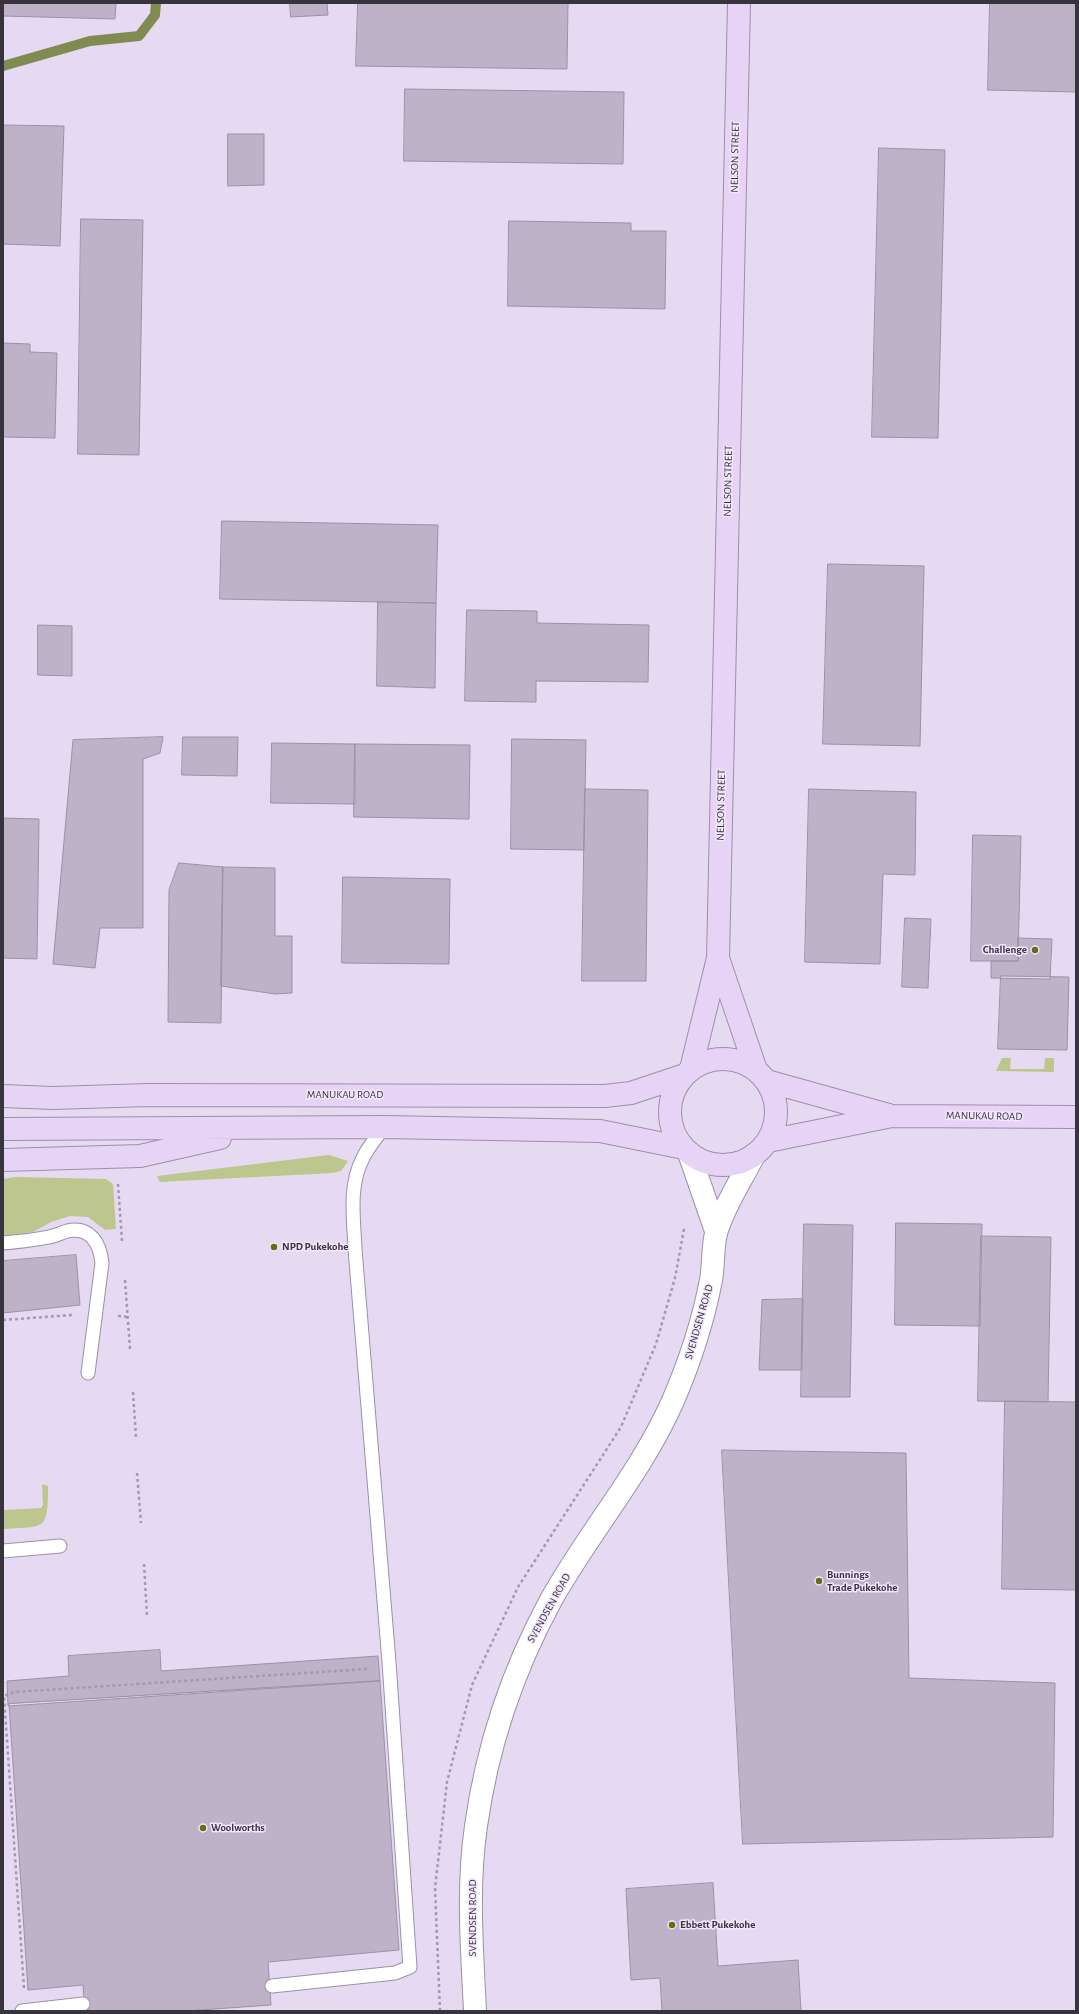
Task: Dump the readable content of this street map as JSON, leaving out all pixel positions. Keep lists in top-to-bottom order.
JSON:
{
  "streets": {
    "main road": ["NELSON STREET", "MANUKAU ROAD"],
    "street": ["SVENDSEN ROAD"]
  },
  "crossings": [
    ["NELSON STREET", "MANUKAU ROAD"]
  ],
  "places": [
    "Challenge",
    "NPD Pukekohe",
    "Bunnings Trade Pukekohe",
    "Woolworths",
    "Ebbett Pukekohe"
  ]
}
